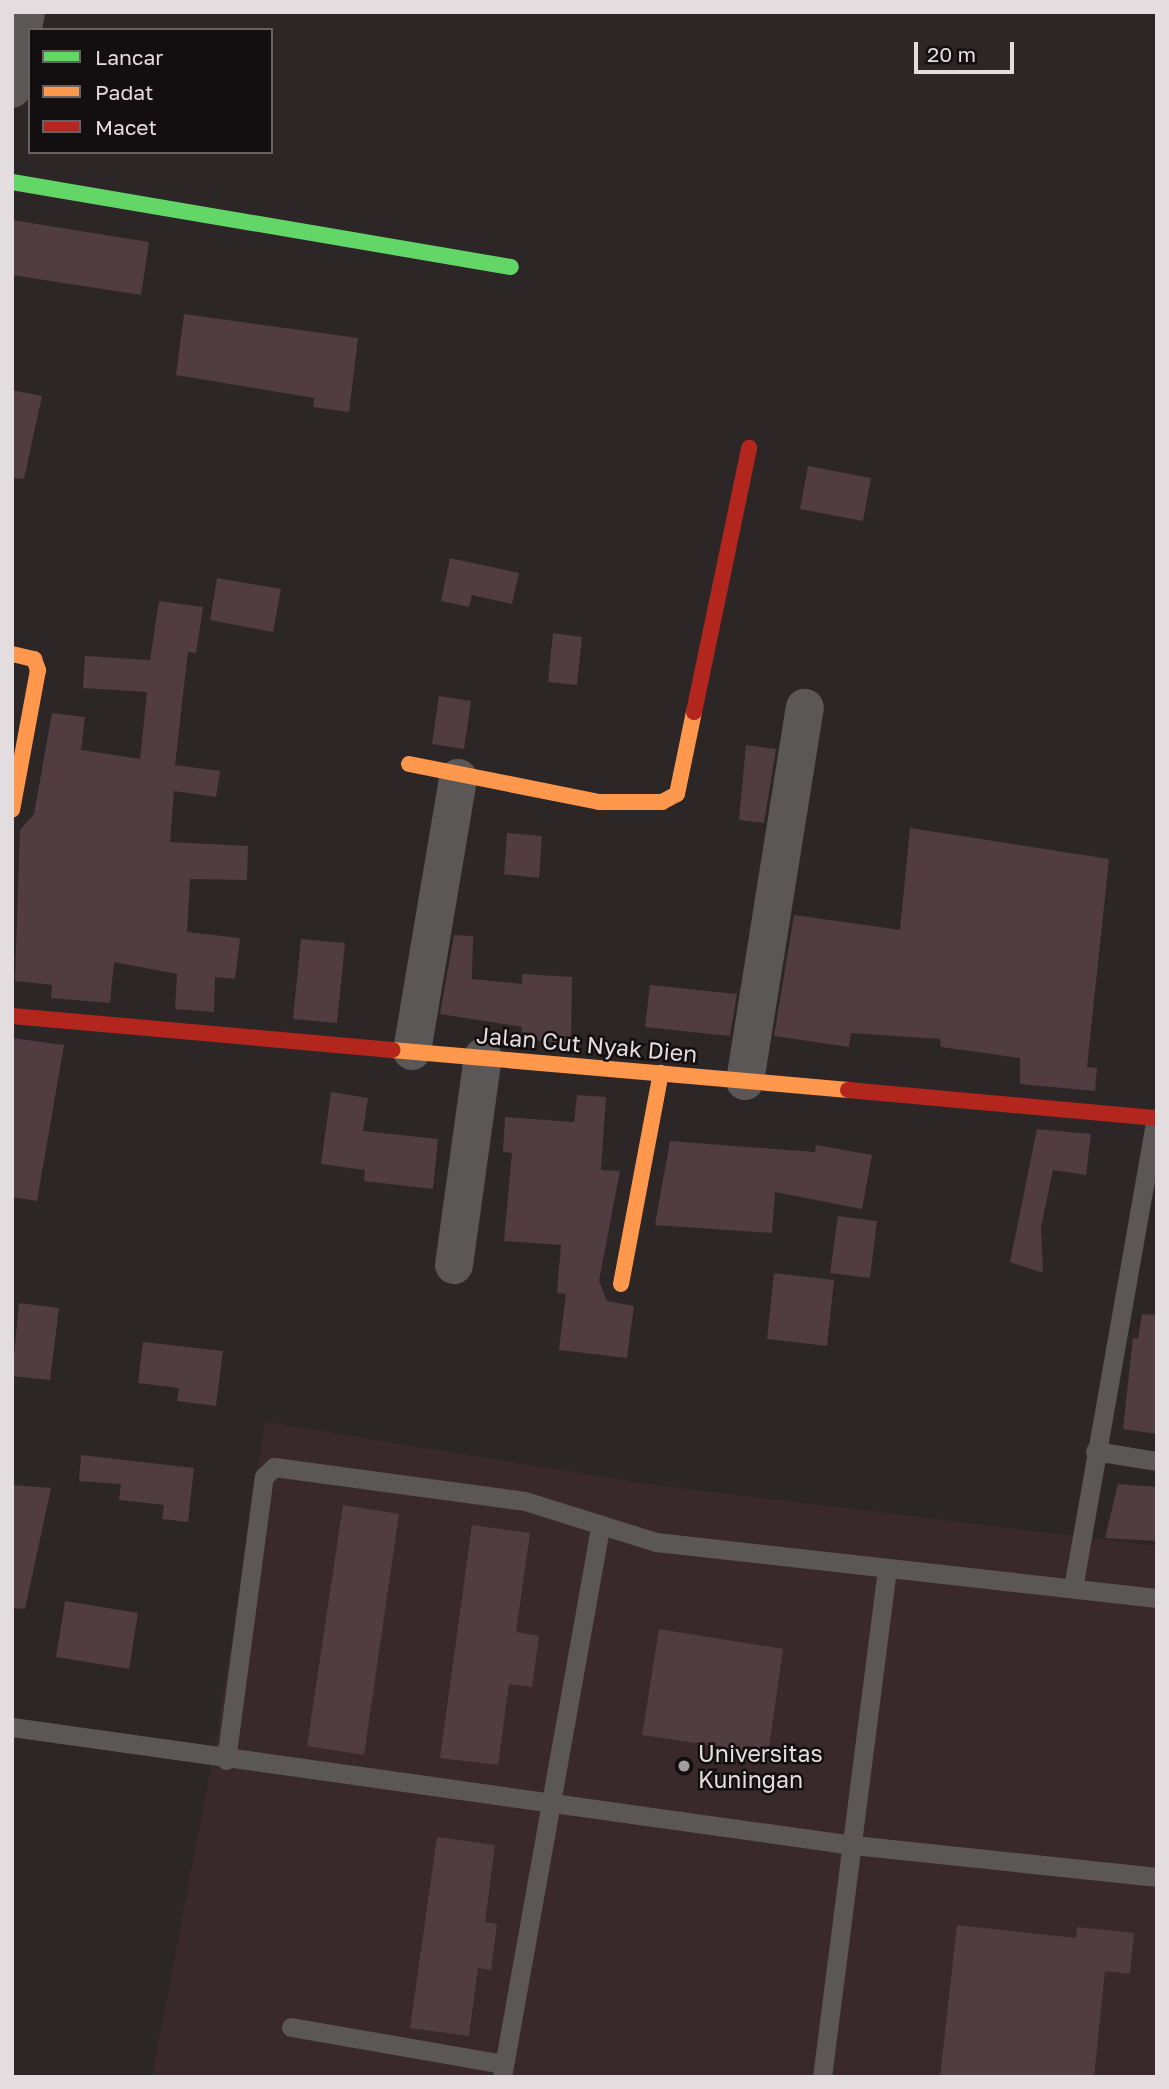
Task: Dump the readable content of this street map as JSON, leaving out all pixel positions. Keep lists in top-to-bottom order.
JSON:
{
  "streets": {
    "street": ["Jalan Cut Nyak Dien"]
  },
  "places": ["Universitas Kuningan"],
  "legend": ["Lancar", "Padat", "Macet"],
  "scale_bar": "20 m"
}
